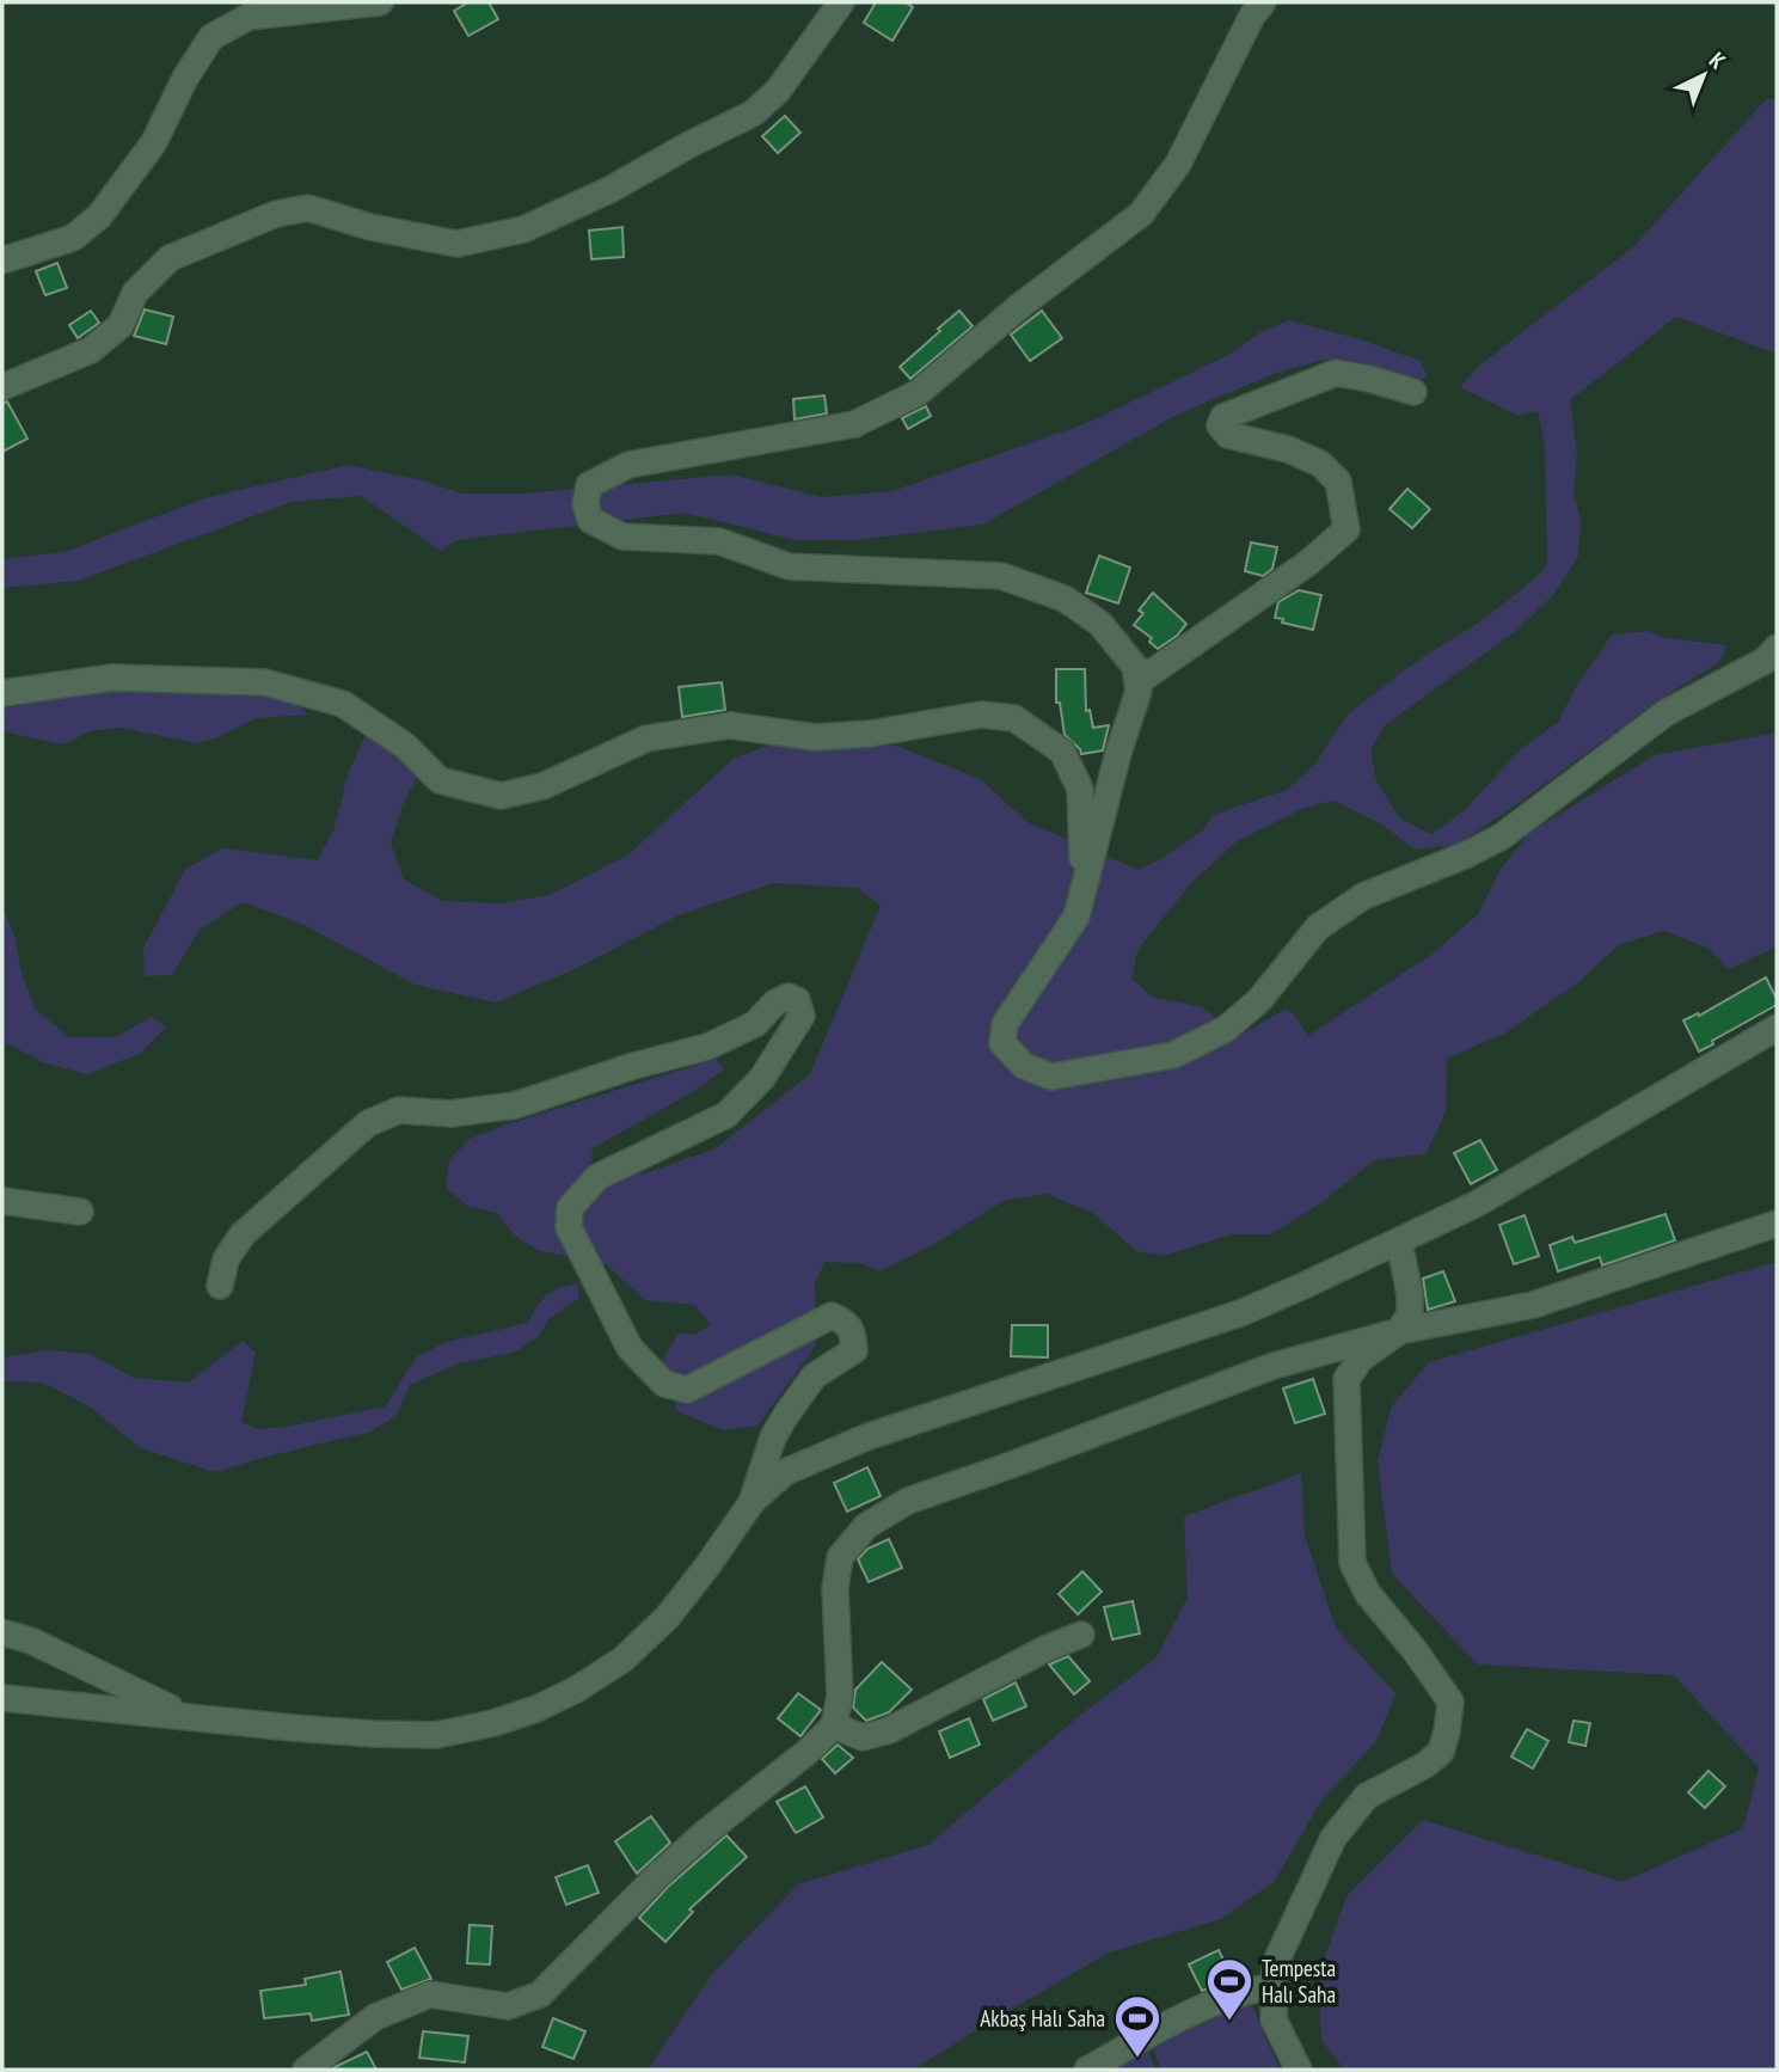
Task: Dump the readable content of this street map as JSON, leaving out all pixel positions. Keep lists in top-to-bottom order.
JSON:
{
  "places": {
    "sports": ["Tempesta Halı Saha", "Akbaş Halı Saha"]
  },
  "north": "top right"
}
